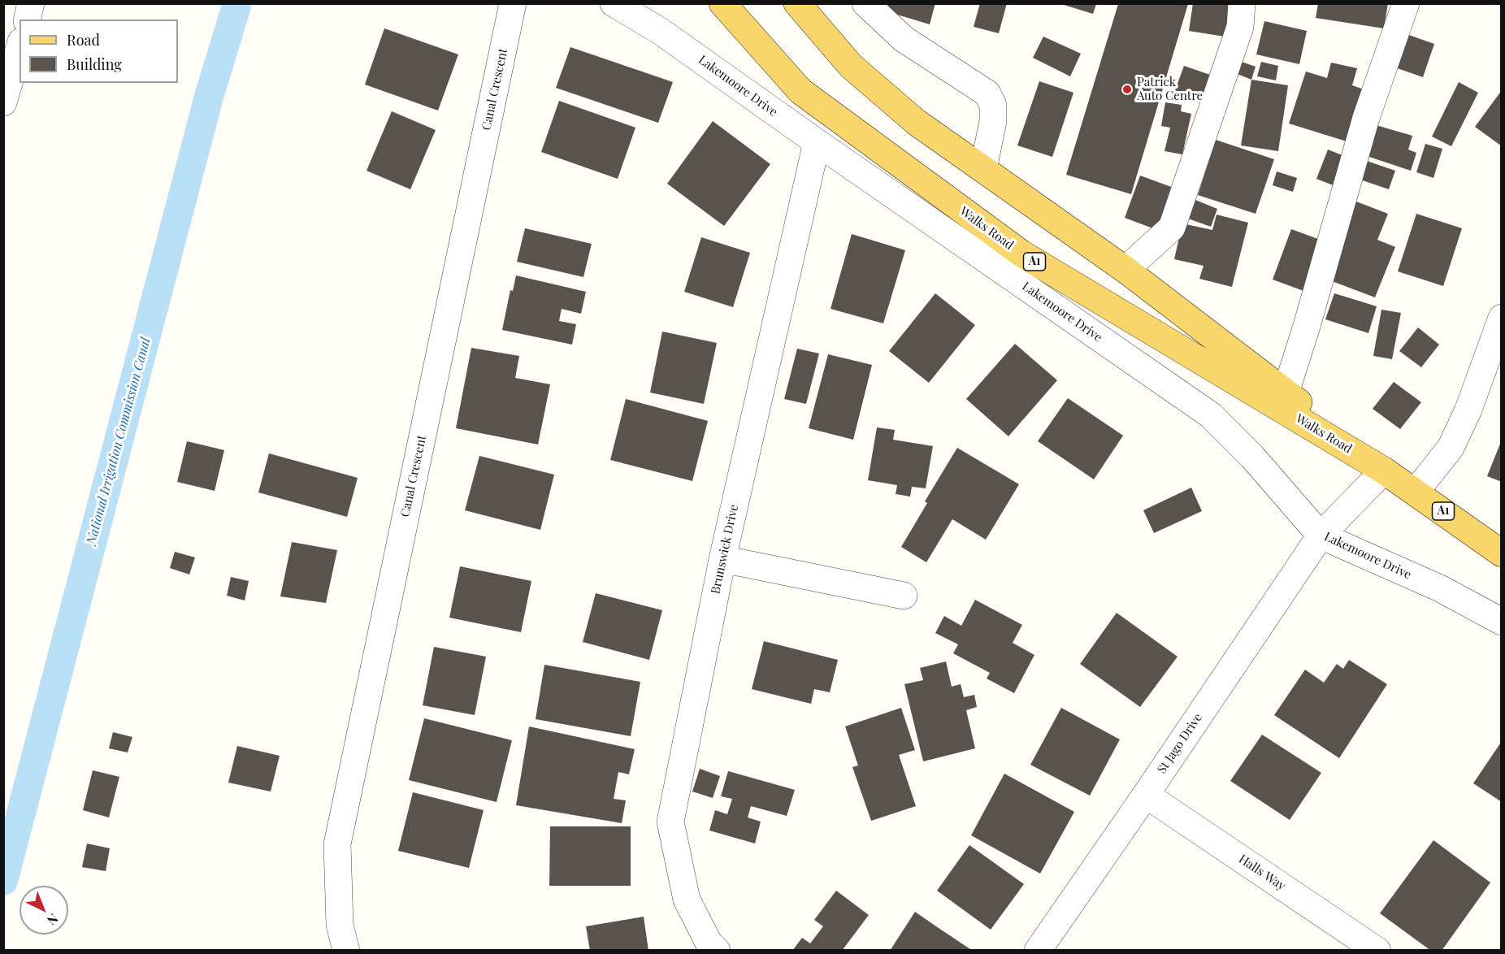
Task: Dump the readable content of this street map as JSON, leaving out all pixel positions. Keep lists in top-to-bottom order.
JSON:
{
  "streets": {
    "main road": ["Walks Road", "A1"],
    "street": [
      "Lakemoore Drive",
      "Canal Crescent",
      "Brunswick Drive",
      "St Jago Drive",
      "Halls Way"
    ]
  },
  "crossings": [
    ["Lakemoore Drive", "Brunswick Drive"],
    ["Lakemoore Drive", "St Jago Drive"],
    ["Walks Road", "St Jago Drive"],
    ["St Jago Drive", "Halls Way"]
  ],
  "water": ["National Irrigation Commission Canal"],
  "places": ["Patrick Auto Centre"],
  "legend": ["Road", "Building"],
  "north": "bottom right"
}
